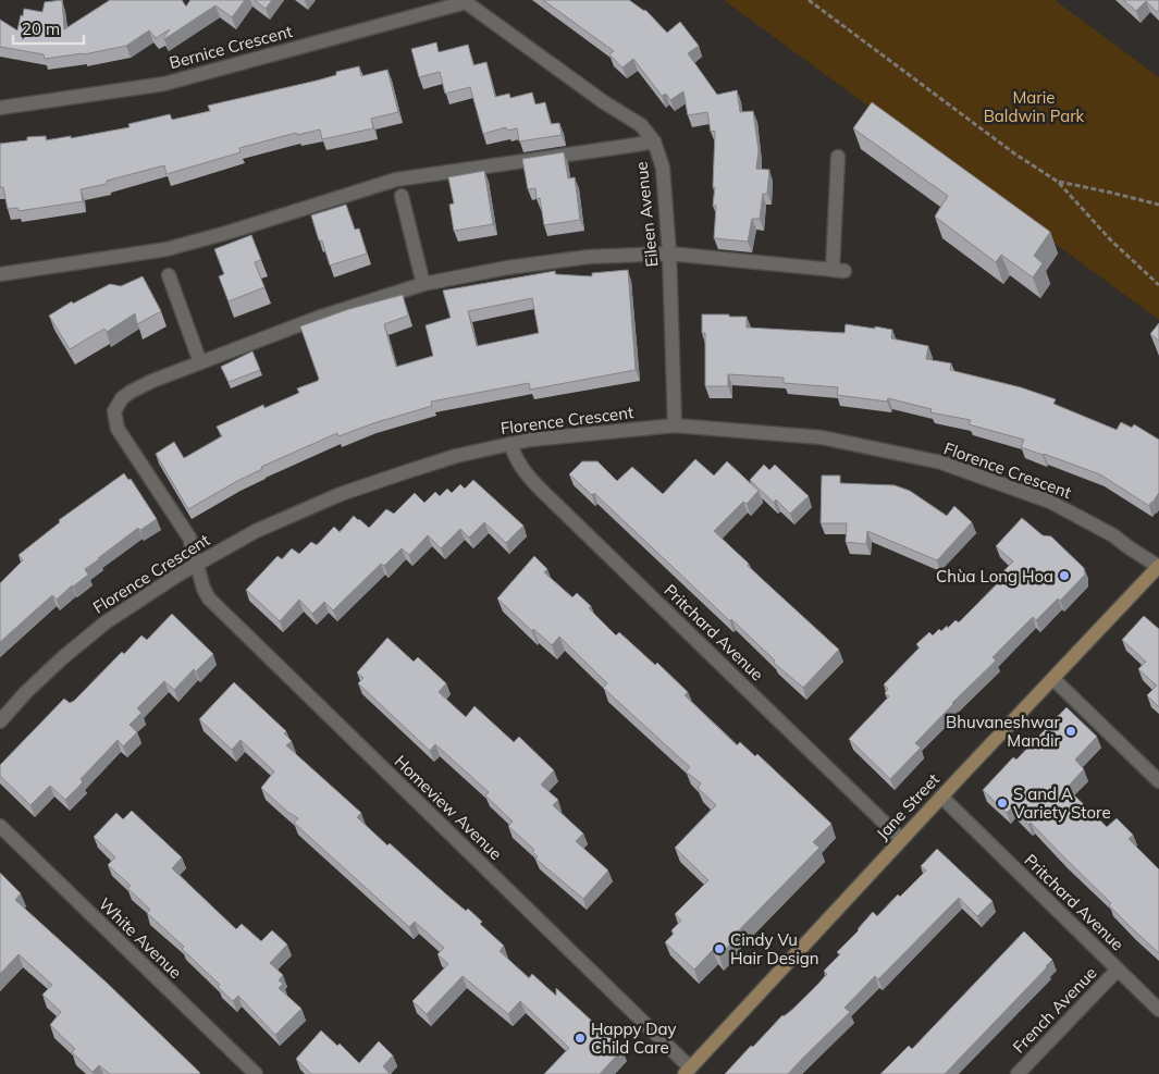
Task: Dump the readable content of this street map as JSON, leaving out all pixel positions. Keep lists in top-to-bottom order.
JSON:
{
  "streets": {
    "main road": ["Jane Street"],
    "street": [
      "Bernice Crescent",
      "Eileen Avenue",
      "Florence Crescent",
      "Pritchard Avenue",
      "Homeview Avenue",
      "White Avenue",
      "French Avenue"
    ]
  },
  "crossings": [
    ["Bernice Crescent", "Eileen Avenue"],
    ["Eileen Avenue", "Florence Crescent"],
    ["Florence Crescent", "Pritchard Avenue"],
    ["Florence Crescent", "Jane Street"],
    ["Florence Crescent", "Homeview Avenue"],
    ["Pritchard Avenue", "Jane Street"],
    ["Pritchard Avenue", "French Avenue"],
    ["Jane Street", "Homeview Avenue"]
  ],
  "parks": ["Marie Baldwin Park"],
  "places": [
    "Chùa Long Hoa",
    "Bhuvaneshwar Mandir",
    "S and A Variety Store",
    "Cindy Vu Hair Design",
    "Happy Day Child Care"
  ],
  "scale_bar": "20 m"
}
